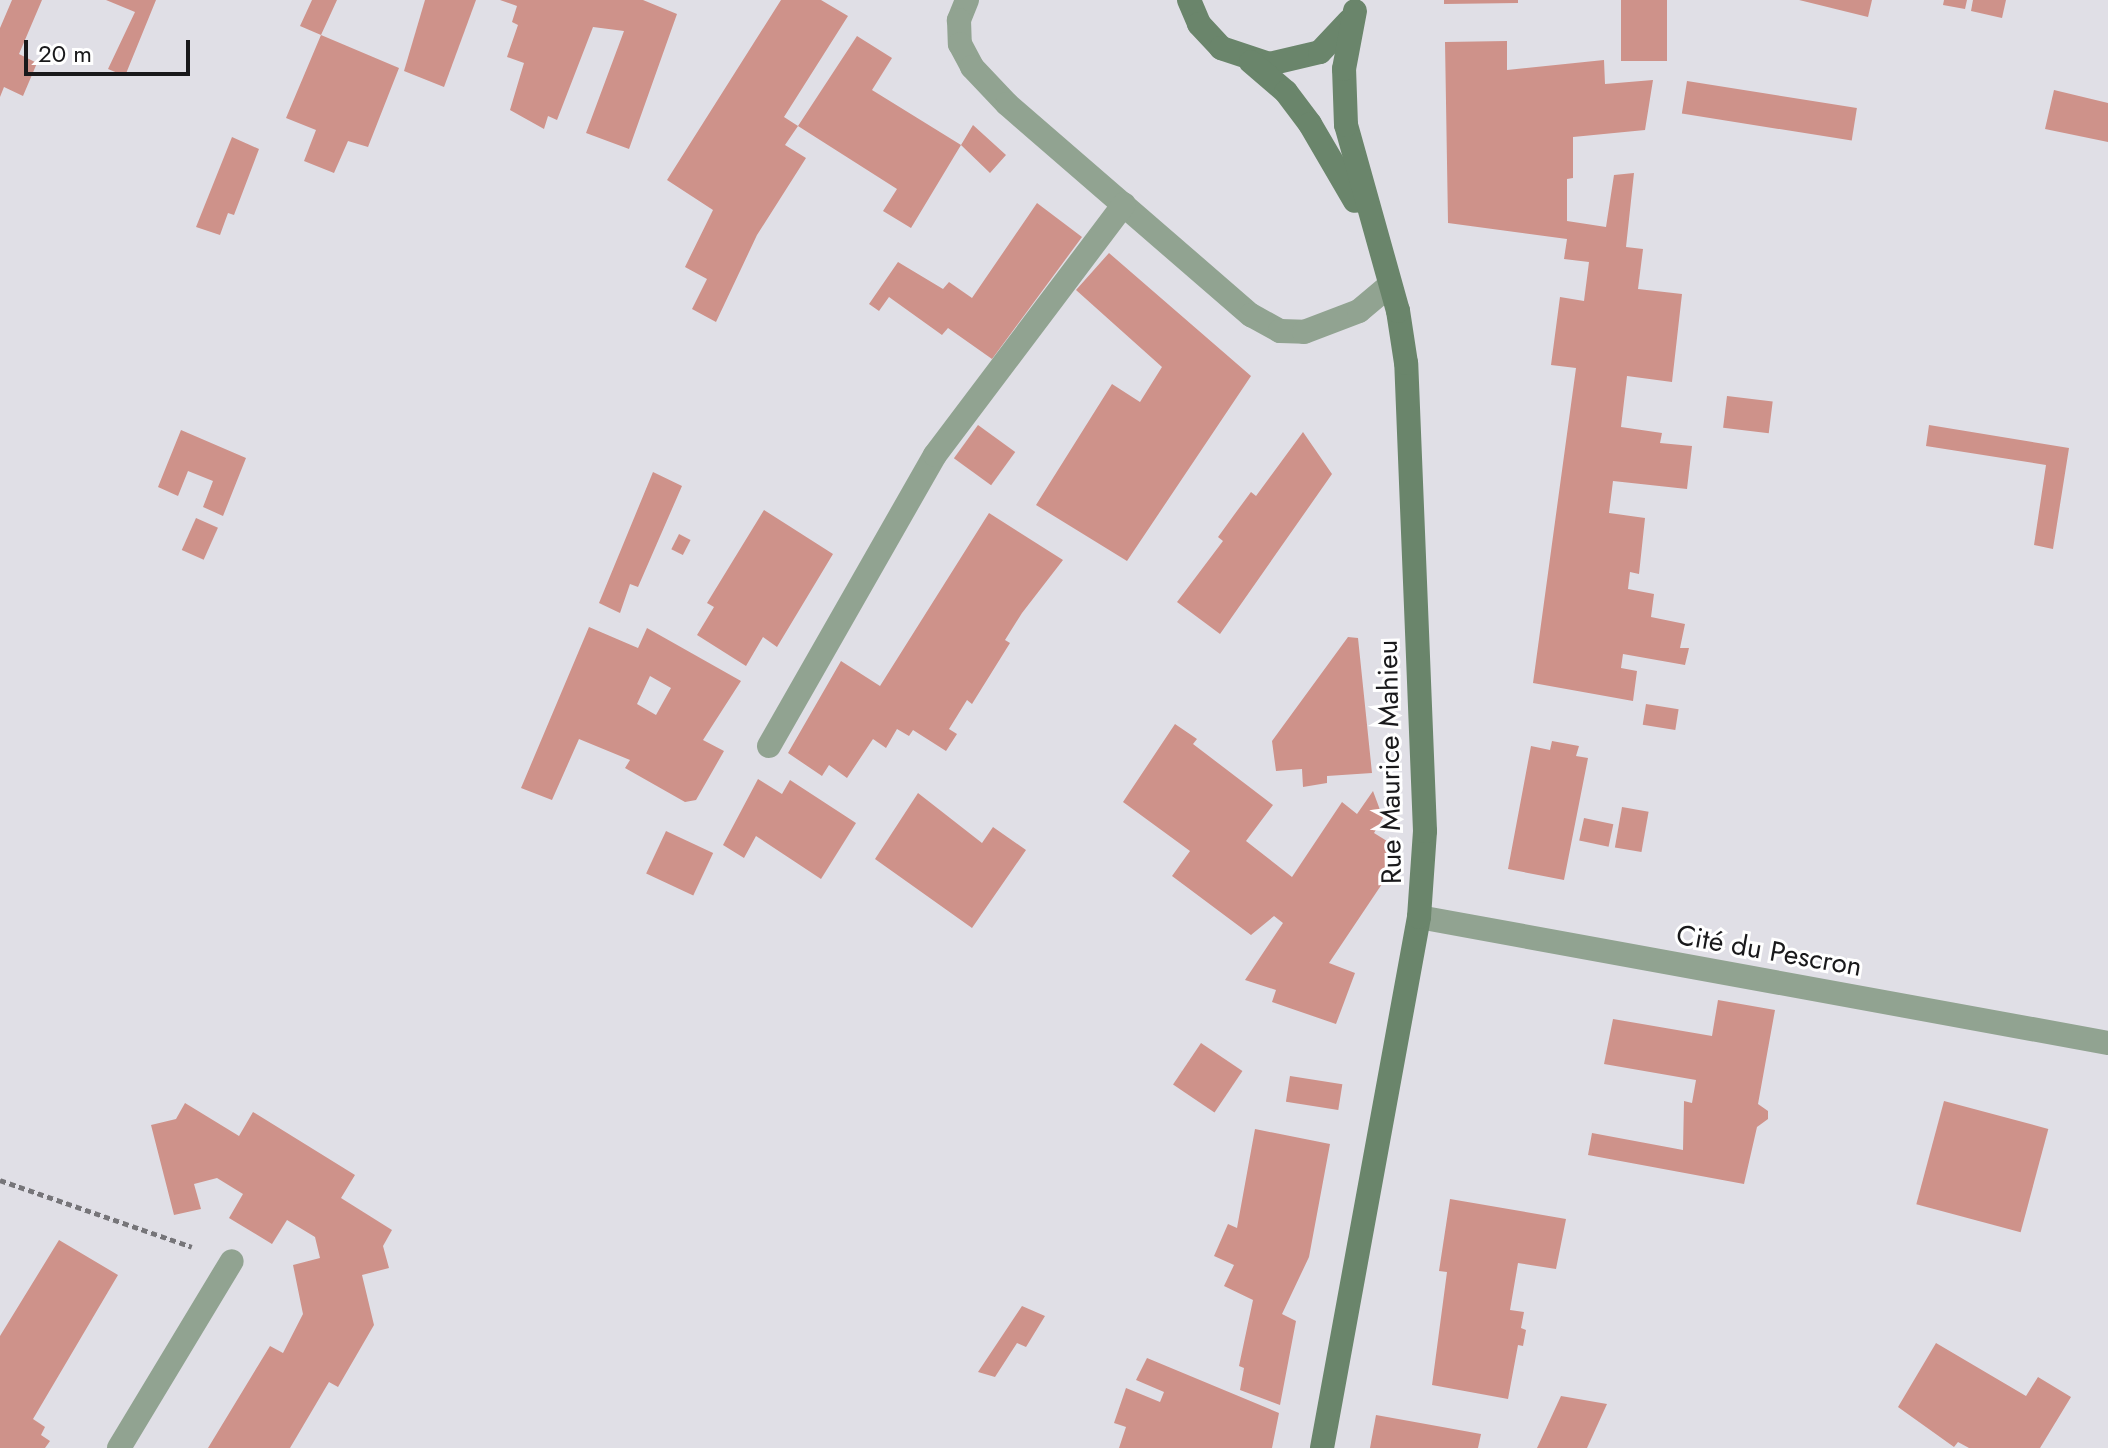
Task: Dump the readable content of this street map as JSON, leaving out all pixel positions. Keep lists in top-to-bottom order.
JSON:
{
  "streets": {
    "street": ["Rue Maurice Mahieu", "Cité du Pescron"]
  },
  "crossings": [
    ["Rue Maurice Mahieu", "Cité du Pescron"]
  ],
  "scale_bar": "20 m"
}
